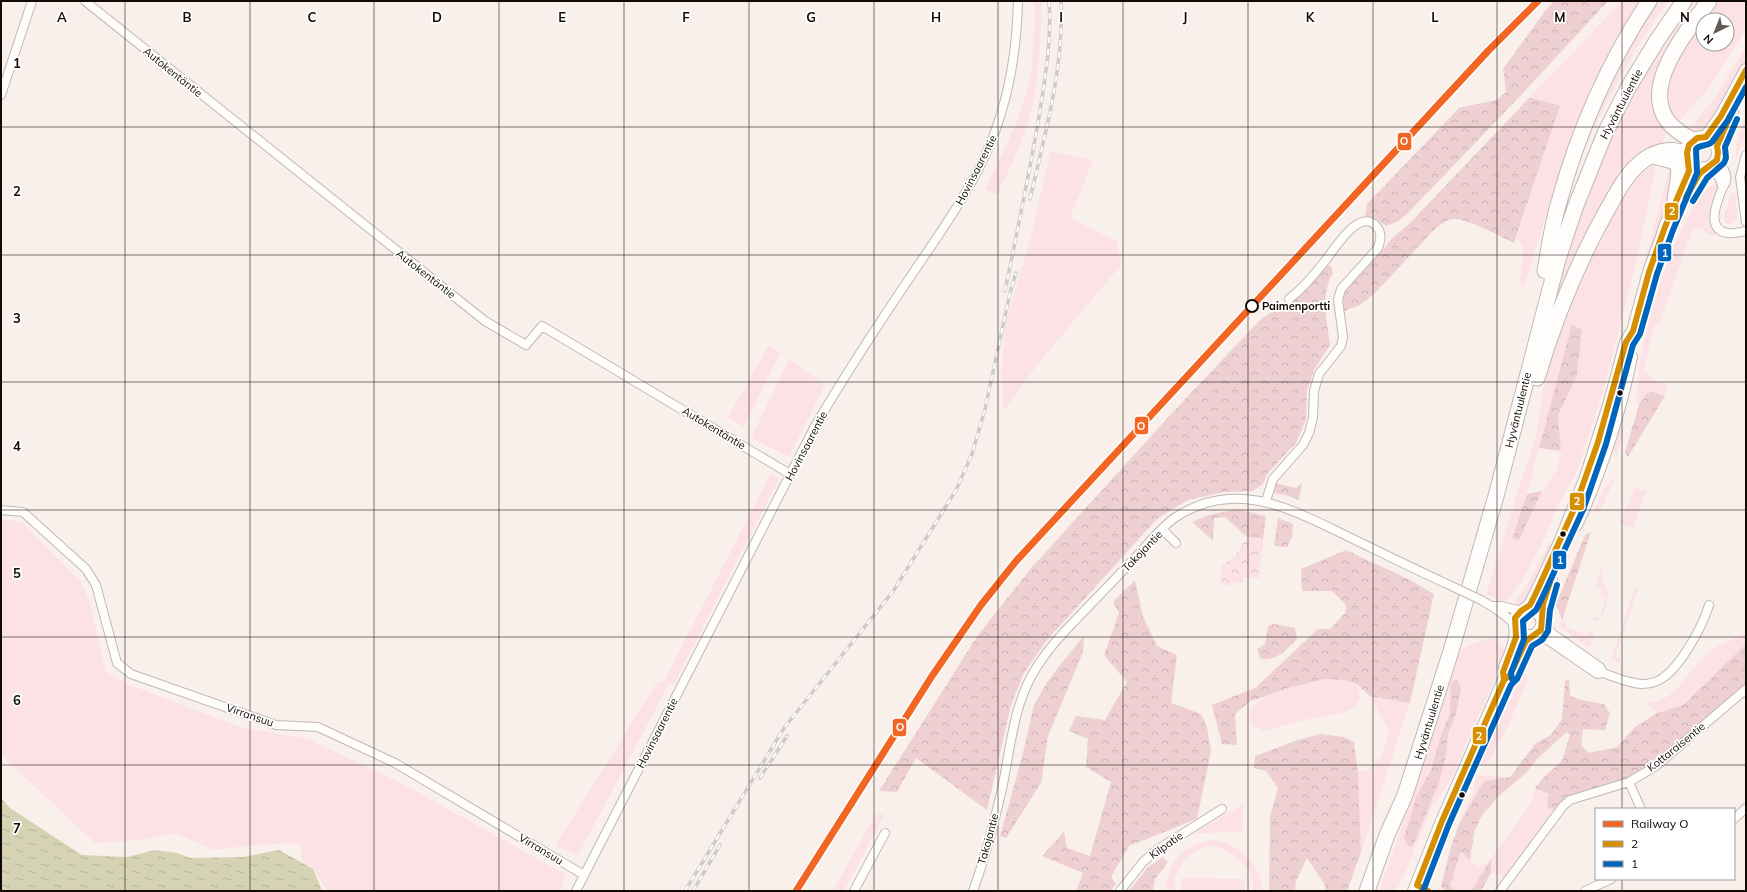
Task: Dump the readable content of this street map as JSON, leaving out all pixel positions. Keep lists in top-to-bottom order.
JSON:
{
  "streets": {
    "highway": ["Hyväntuulentie"],
    "street": [
      "Autokentäntie",
      "Hovinsaarentie",
      "Takojantie",
      "Virransuu",
      "Kottaraisentie",
      "Kilpatie"
    ]
  },
  "crossings": [
    ["Autokentäntie", "Hovinsaarentie"],
    ["Hovinsaarentie", "Virransuu"]
  ],
  "places": ["Paimenportti"],
  "lines": ["rail line O", "transit line 2", "transit line 1"],
  "legend": ["Railway O", "2", "1"],
  "north": "bottom left",
  "grid": {
    "columns": [
      "A",
      "B",
      "C",
      "D",
      "E",
      "F",
      "G",
      "H",
      "I",
      "J",
      "K",
      "L",
      "M",
      "N"
    ],
    "rows": [
      "1",
      "2",
      "3",
      "4",
      "5",
      "6",
      "7"
    ]
  }
}
